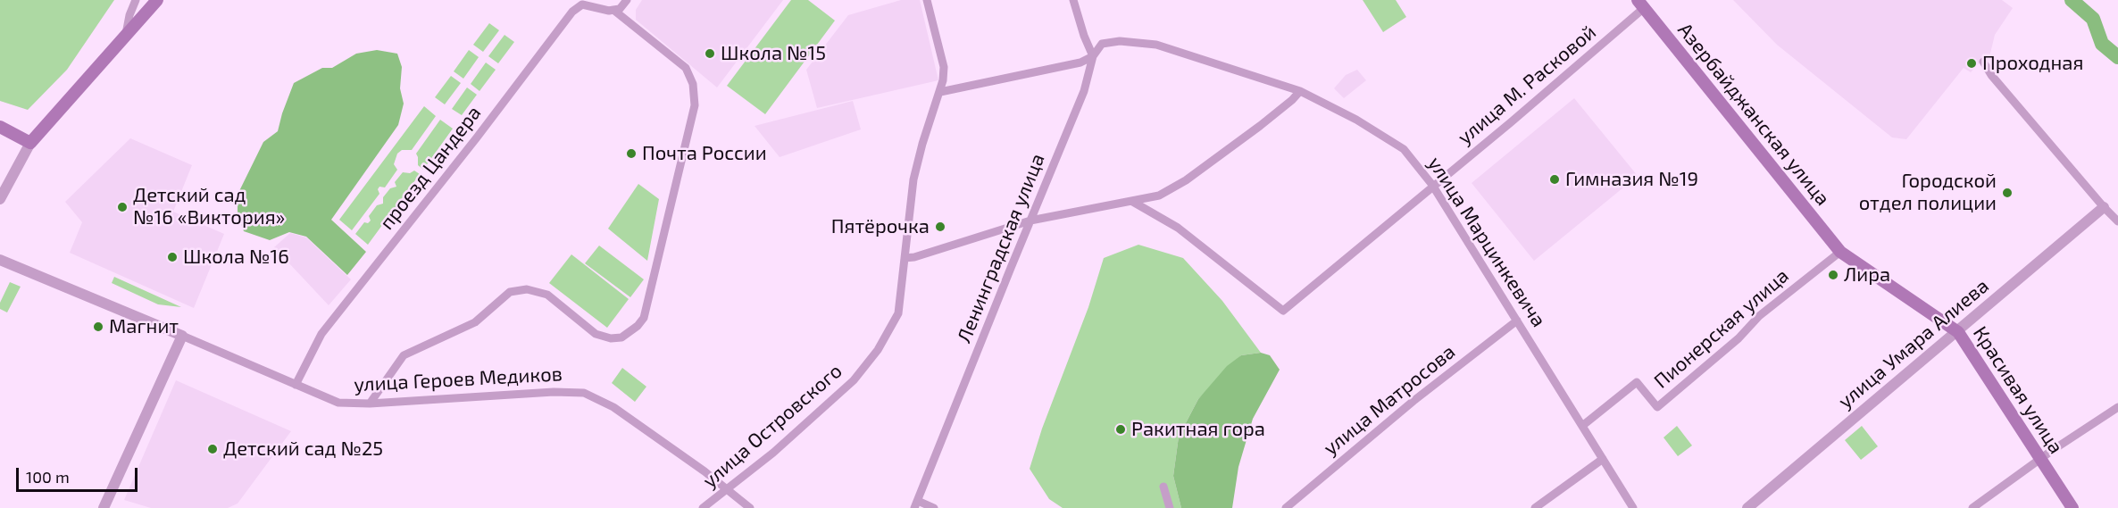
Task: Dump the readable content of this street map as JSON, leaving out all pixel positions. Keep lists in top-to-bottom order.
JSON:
{
  "streets": {
    "main road": ["Азербайджанская улица", "Красивая улица"],
    "street": [
      "улица М. Расковой",
      "проезд Цандера",
      "улица Марцинкевича",
      "Ленинградская улица",
      "Пионерская улица",
      "улица Умара Алиева",
      "улица Героев Медиков",
      "улица Матросова",
      "улица Островского"
    ]
  },
  "crossings": [
    ["улица М. Расковой", "Азербайджанская улица"],
    ["улица М. Расковой", "улица Марцинкевича"],
    ["Азербайджанская улица", "Пионерская улица"],
    ["Азербайджанская улица", "Красивая улица"],
    ["проезд Цандера", "улица Героев Медиков"],
    ["улица Марцинкевича", "Ленинградская улица"],
    ["улица Марцинкевича", "Пионерская улица"],
    ["улица Марцинкевича", "улица Матросова"],
    ["улица Марцинкевича", "улица Островского"],
    ["Пионерская улица", "Красивая улица"],
    ["улица Умара Алиева", "Красивая улица"],
    ["улица Героев Медиков", "улица Островского"]
  ],
  "places": [
    "Школа №15",
    "Проходная",
    "Почта России",
    "Гимназия №19",
    "Городской отдел полиции",
    "Детский сад №16 «Виктория»",
    "Пятёрочка",
    "Школа №16",
    "Лира",
    "Магнит",
    "Ракитная гора",
    "Детский сад №25"
  ],
  "scale_bar": "100 m"
}
